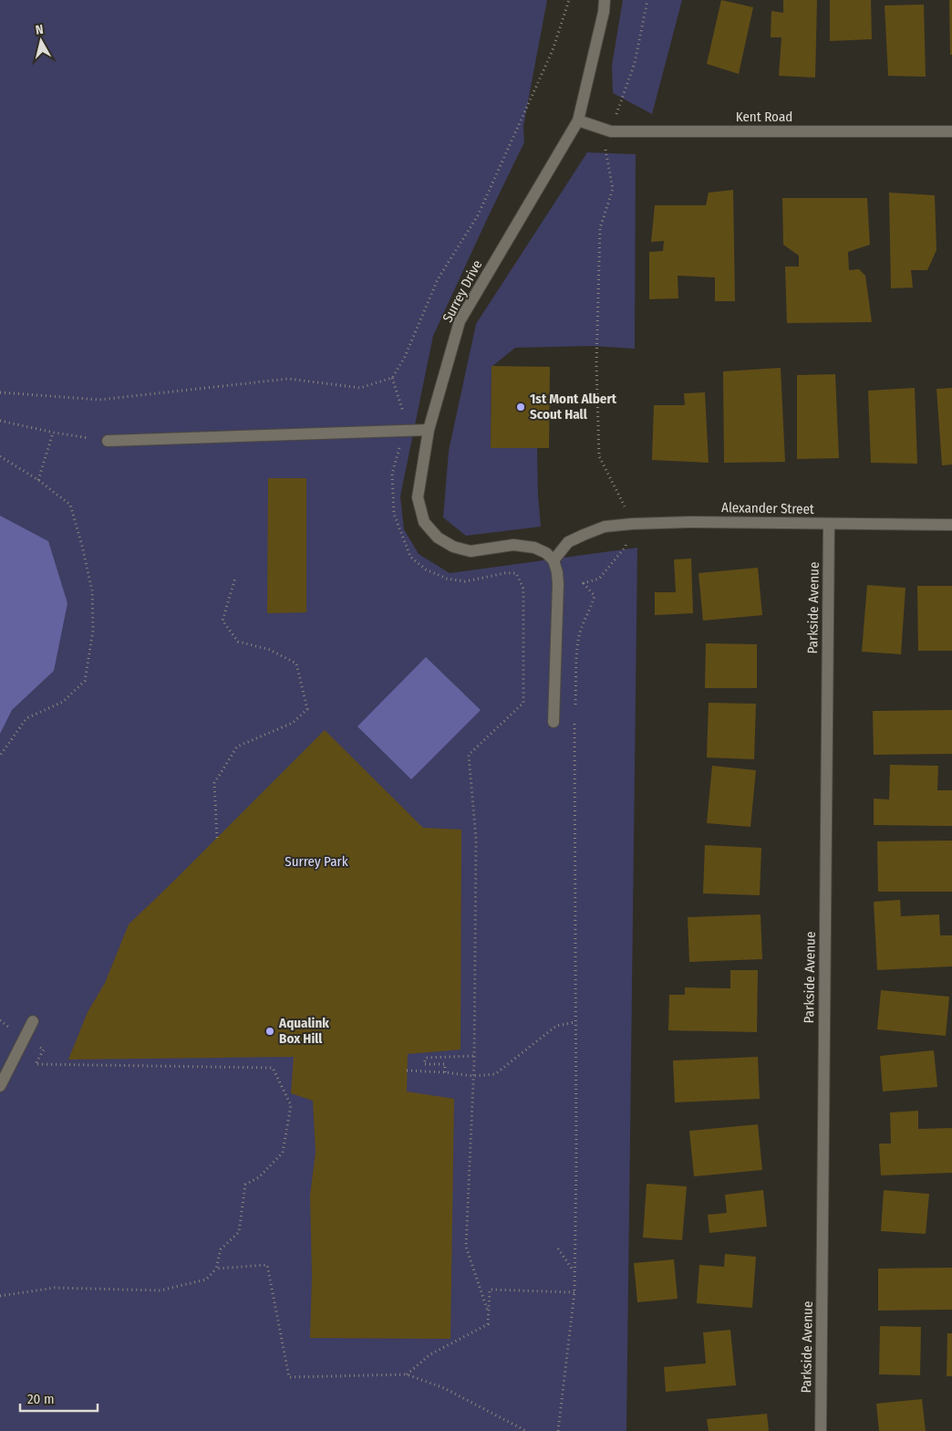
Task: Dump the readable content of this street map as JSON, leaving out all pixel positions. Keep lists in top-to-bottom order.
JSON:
{
  "streets": {
    "street": [
      "Kent Road",
      "Surrey Drive",
      "Alexander Street",
      "Parkside Avenue"
    ]
  },
  "crossings": [
    ["Kent Road", "Surrey Drive"],
    ["Surrey Drive", "Alexander Street"],
    ["Alexander Street", "Parkside Avenue"]
  ],
  "parks": ["Surrey Park"],
  "places": ["1st Mont Albert Scout Hall", "Aqualink Box Hill"],
  "scale_bar": "20 m",
  "north": "top"
}
